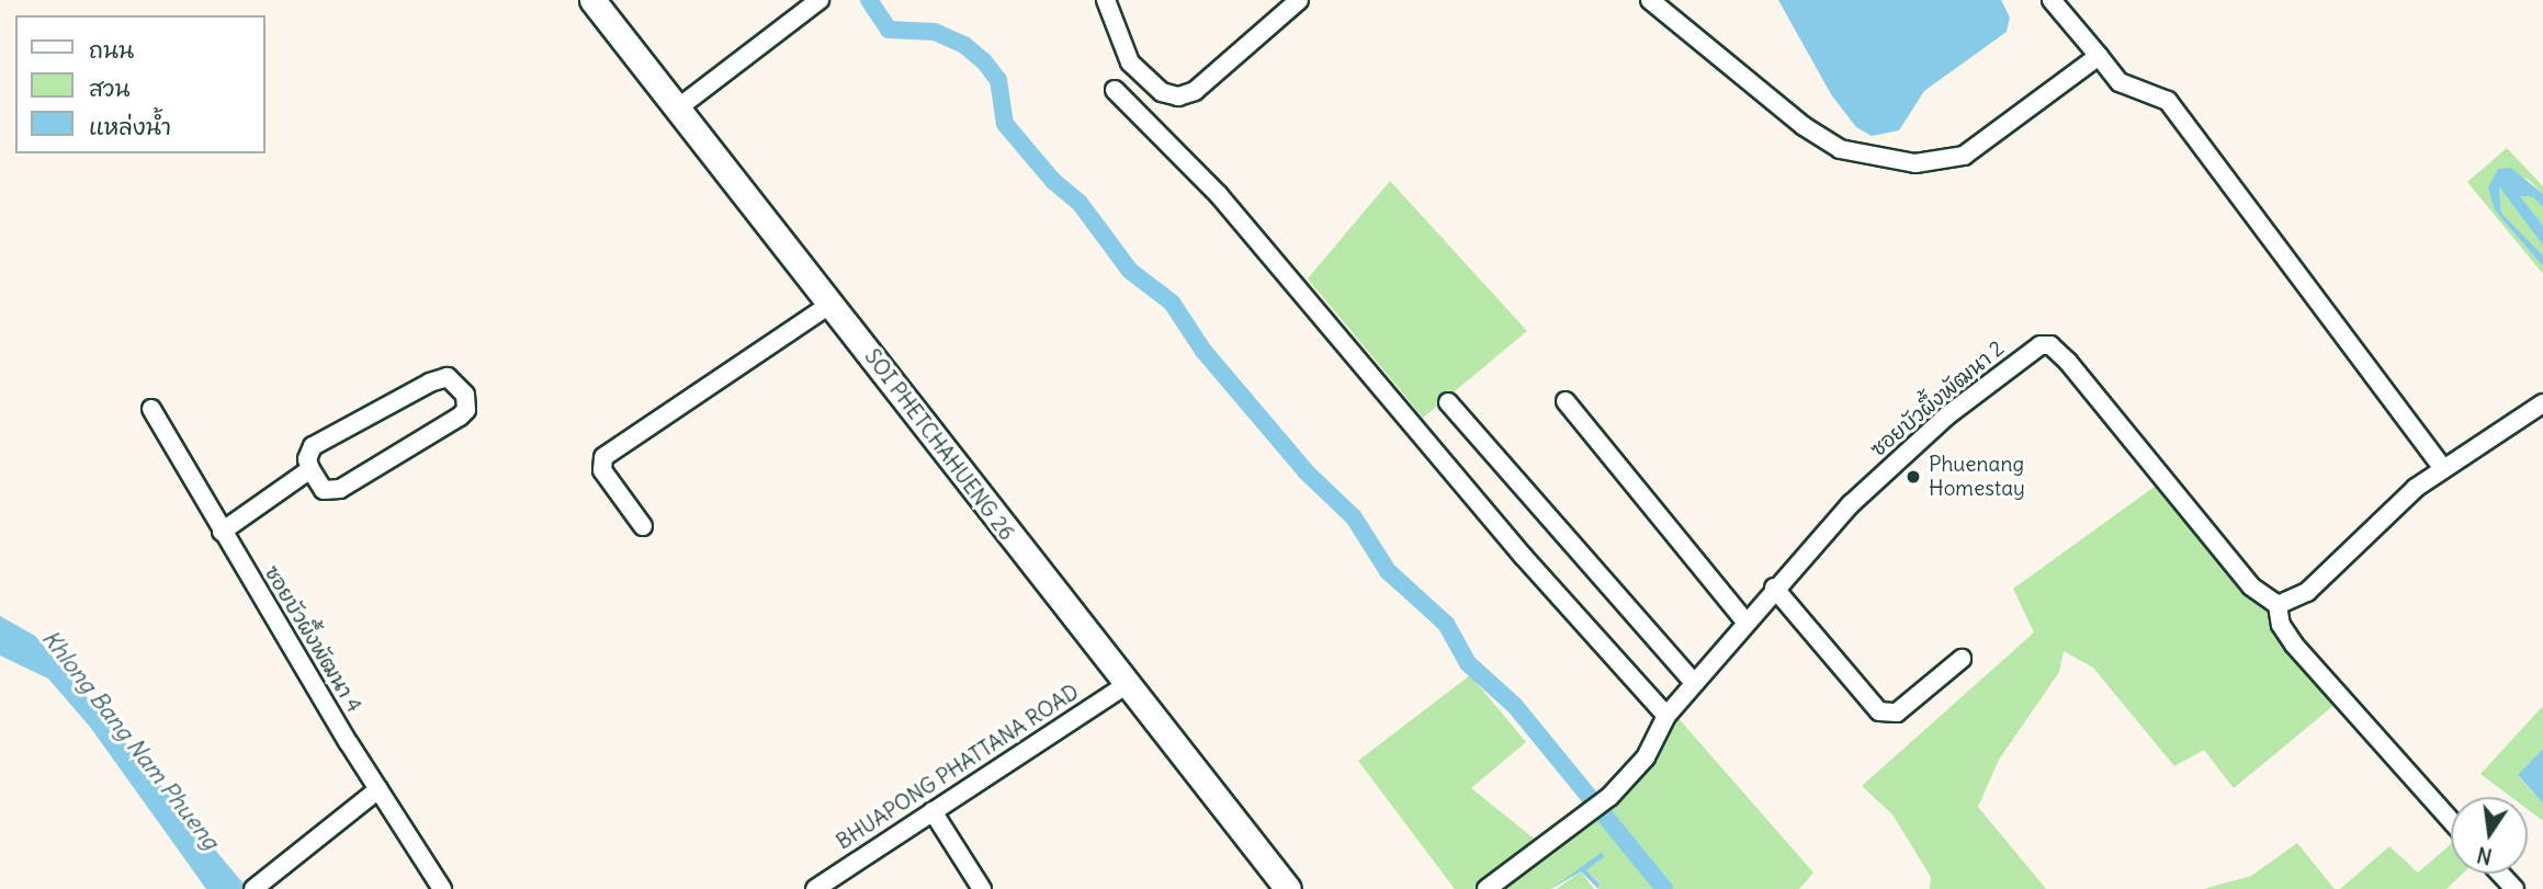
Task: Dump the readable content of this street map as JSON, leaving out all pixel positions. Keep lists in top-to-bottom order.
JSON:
{
  "streets": {
    "street": [
      "ซอยบัวผึ้งพัฒนา 2",
      "SOI PHETCHAHUENG 26",
      "ซอยบัวผึ้งพัฒนา 4",
      "BHUAPONG PHATTANA ROAD"
    ]
  },
  "crossings": [
    ["SOI PHETCHAHUENG 26", "BHUAPONG PHATTANA ROAD"]
  ],
  "water": ["Khlong Bang Nam Phueng"],
  "places": ["Phuenang Homestay"],
  "legend": ["ถนน", "สวน", "แหล่งน้ำ"],
  "north": "bottom"
}
